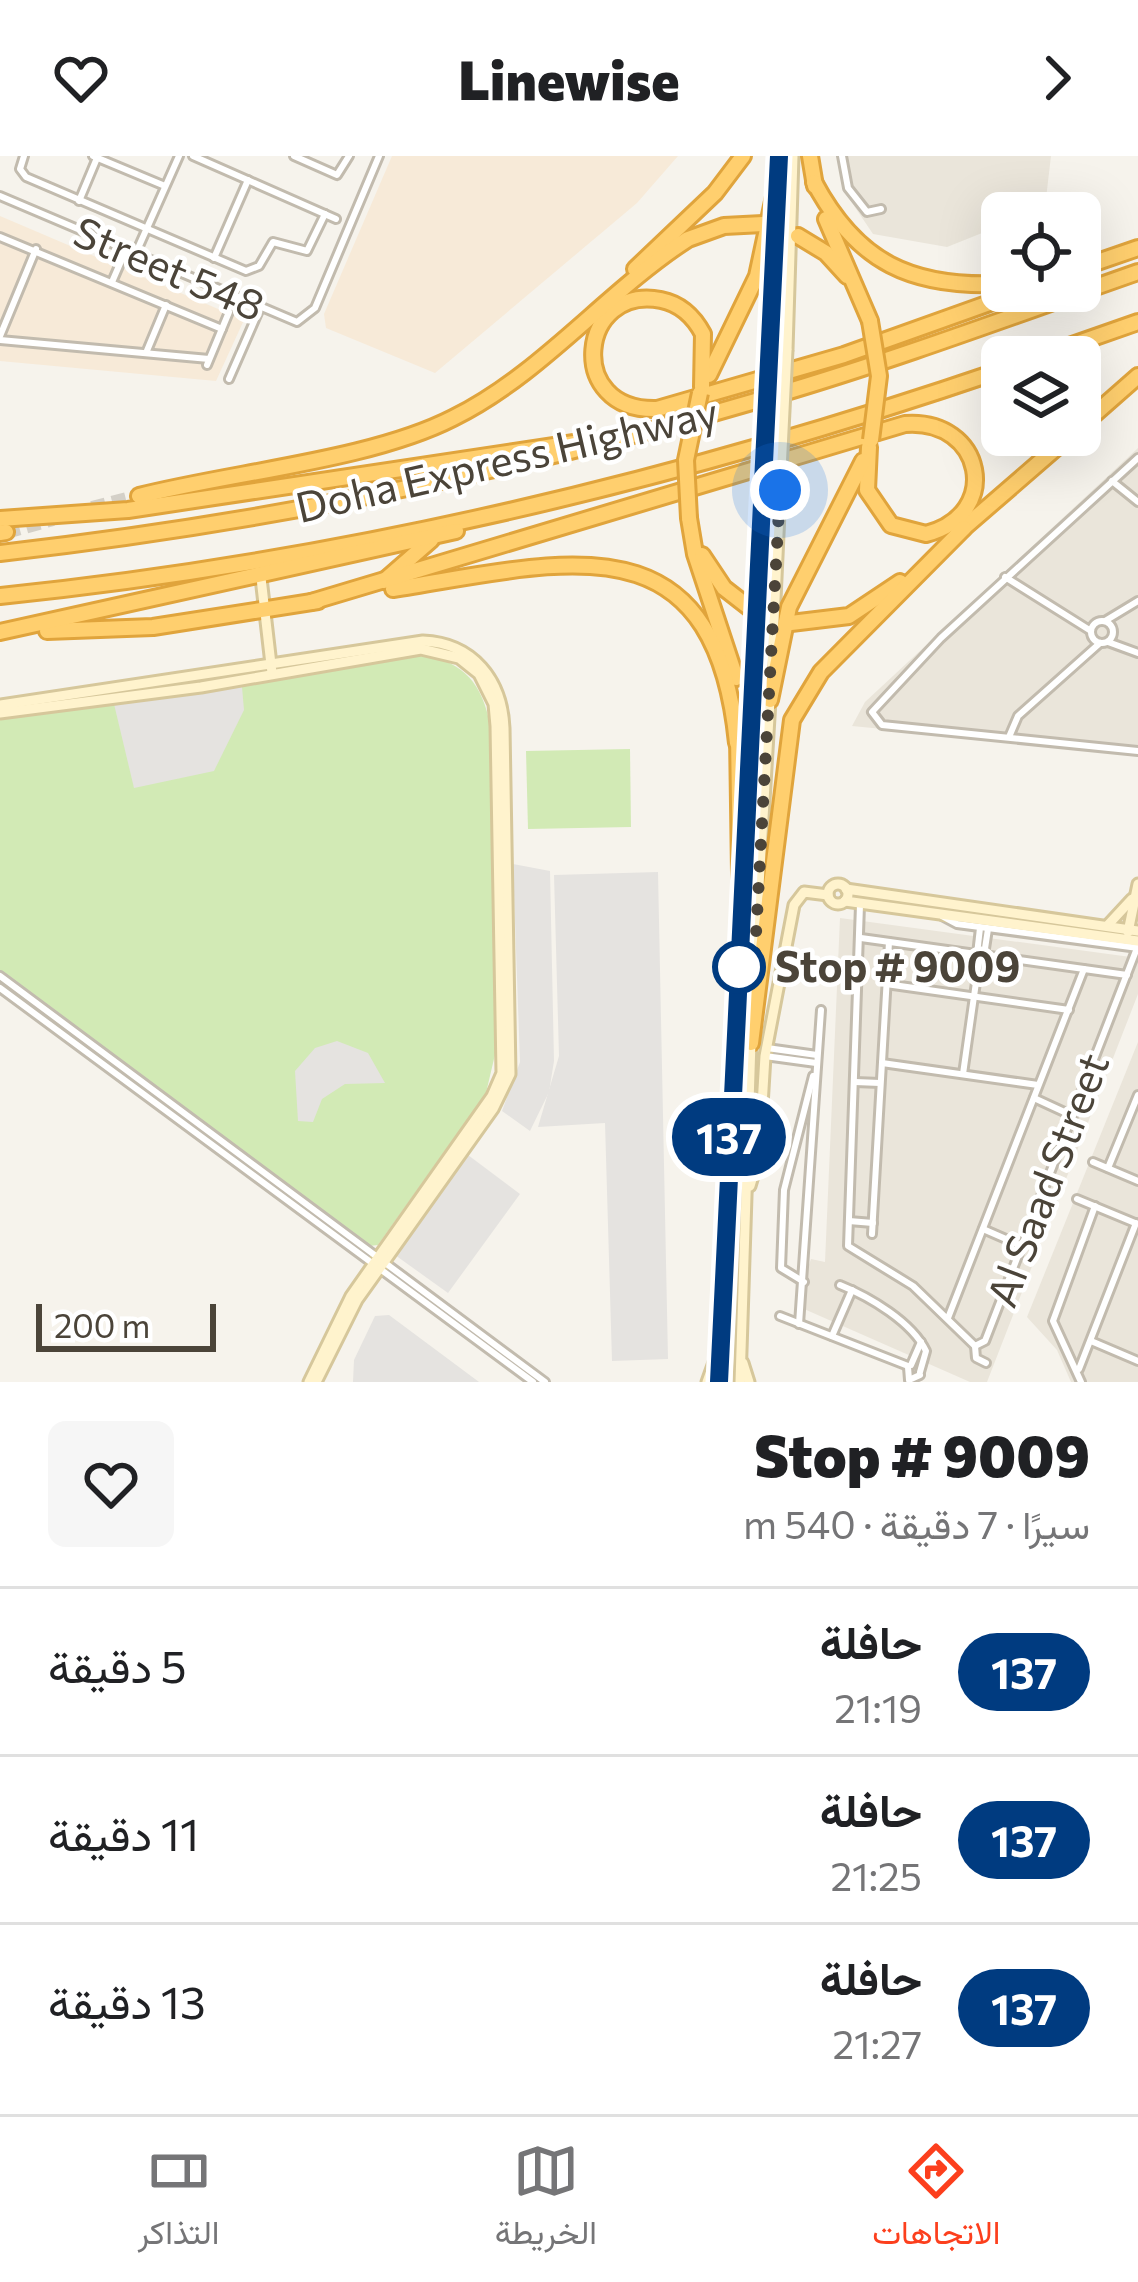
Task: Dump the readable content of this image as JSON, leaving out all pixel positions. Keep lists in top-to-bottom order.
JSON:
{
  "streets": {
    "highway": ["Doha Express Highway"],
    "street": ["Street 548", "Al Saad Street"]
  },
  "places": ["Stop # 9009"],
  "lines": ["bus line 137"],
  "scale_bar": "200 m",
  "page": {
    "header": "Linewise",
    "on_map": "137",
    "scale": "200 m",
    "heading": ["Stop # 9009", "سيرًا · 7 دقيقة · 540 m"],
    "list": [
      {
        "mark": "137",
        "name": "حافلة",
        "note": "21:19",
        "value": "5 دقيقة"
      },
      {
        "mark": "137",
        "name": "حافلة",
        "note": "21:25",
        "value": "11 دقيقة"
      },
      {
        "mark": "137",
        "name": "حافلة",
        "note": "21:27",
        "value": "13 دقيقة"
      }
    ],
    "tabs": ["الاتجاهات", "الخريطة", "التذاكر"]
  }
}
